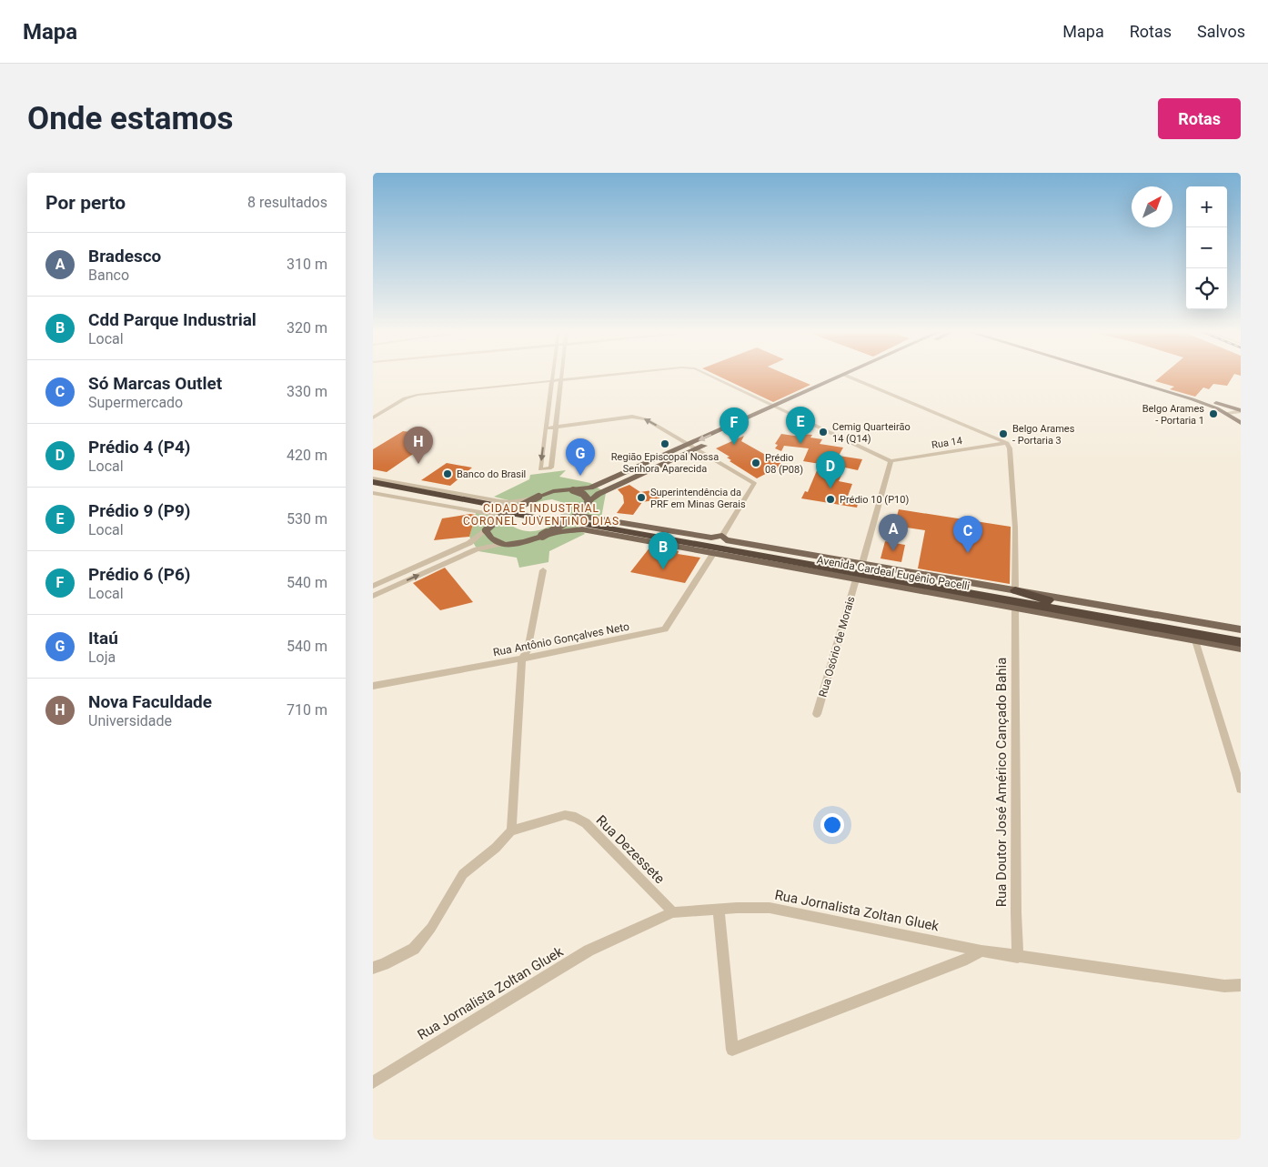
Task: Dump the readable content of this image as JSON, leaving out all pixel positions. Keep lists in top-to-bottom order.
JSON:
{
  "streets": {
    "highway": ["Avenida Cardeal Eugênio Pacelli"],
    "street": [
      "Rua 14",
      "Rua Antônio Gonçalves Neto",
      "Rua Osório de Morais",
      "Rua Doutor José Américo Cançado Bahia",
      "Rua Dezessete",
      "Rua Jornalista Zoltan Gluek"
    ]
  },
  "crossings": [
    ["Avenida Cardeal Eugênio Pacelli", "Rua Antônio Gonçalves Neto"],
    ["Avenida Cardeal Eugênio Pacelli", "Rua Osório de Morais"],
    ["Avenida Cardeal Eugênio Pacelli", "Rua Doutor José Américo Cançado Bahia"],
    ["Rua Doutor José Américo Cançado Bahia", "Rua Jornalista Zoltan Gluek"],
    ["Rua Dezessete", "Rua Jornalista Zoltan Gluek"]
  ],
  "districts": ["CIDADE INDUSTRIAL CORONEL JUVENTINO DIAS"],
  "places": [
    "Belgo Arames - Portaria 1",
    "Cemig Quarteirão 14 (Q14)",
    "Belgo Arames - Portaria 3",
    "Região Episcopal Nossa Senhora Aparecida",
    "Prédio 08 (P08)",
    "Banco do Brasil",
    "Superintendência da PRF em Minas Gerais",
    "Prédio 10 (P10)"
  ],
  "north": "top right",
  "page": {
    "header": "Mapa",
    "nav": ["Mapa", "Rotas", "Salvos"],
    "buttons": "Rotas",
    "title": "Onde estamos",
    "heading": ["Por perto", "8 resultados"],
    "map_buttons": ["+", "−"],
    "list": [
      {
        "mark": "A",
        "name": "Bradesco",
        "note": "Banco",
        "value": "310 m"
      },
      {
        "mark": "B",
        "name": "Cdd Parque Industrial",
        "note": "Local",
        "value": "320 m"
      },
      {
        "mark": "C",
        "name": "Só Marcas Outlet",
        "note": "Supermercado",
        "value": "330 m"
      },
      {
        "mark": "D",
        "name": "Prédio 4 (P4)",
        "note": "Local",
        "value": "420 m"
      },
      {
        "mark": "E",
        "name": "Prédio 9 (P9)",
        "note": "Local",
        "value": "530 m"
      },
      {
        "mark": "F",
        "name": "Prédio 6 (P6)",
        "note": "Local",
        "value": "540 m"
      },
      {
        "mark": "G",
        "name": "Itaú",
        "note": "Loja",
        "value": "540 m"
      },
      {
        "mark": "H",
        "name": "Nova Faculdade",
        "note": "Universidade",
        "value": "710 m"
      }
    ],
    "pins": [
      "E",
      "F",
      "H",
      "G",
      "D",
      "A",
      "C",
      "B"
    ]
  }
}
